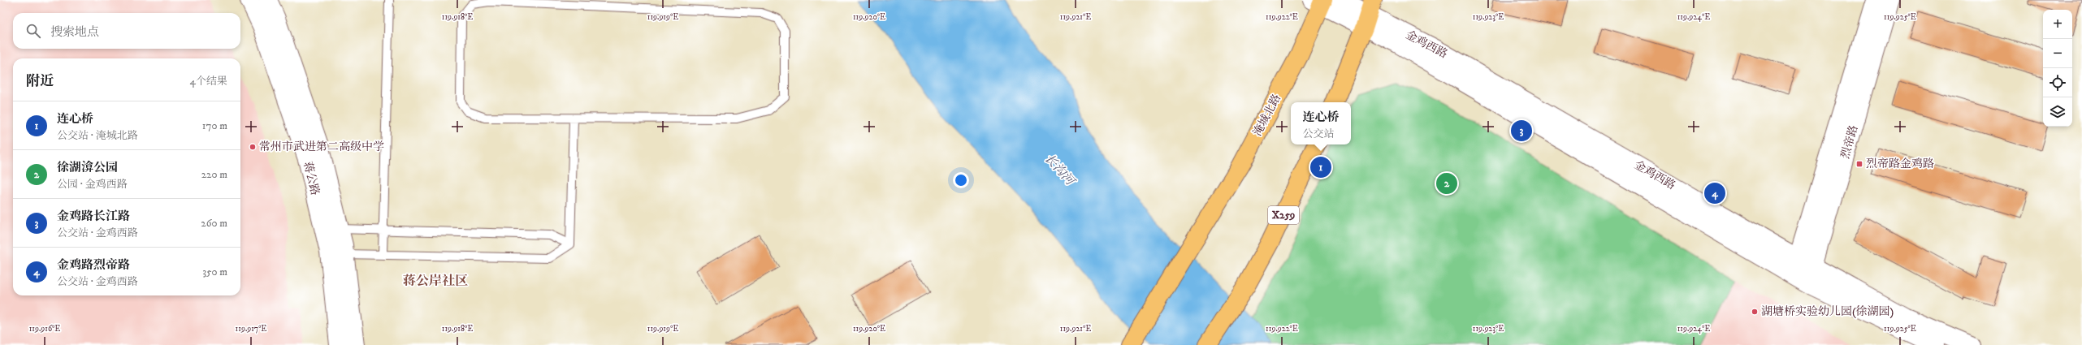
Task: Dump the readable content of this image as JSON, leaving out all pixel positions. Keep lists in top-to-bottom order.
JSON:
{
  "streets": {
    "main road": ["淹城北路", "X259"],
    "street": ["金鸡西路", "烈帝路", "蒋公路"]
  },
  "crossings": [
    ["金鸡西路", "淹城北路"],
    ["金鸡西路", "烈帝路"]
  ],
  "districts": ["蒋公岸社区"],
  "water": ["长沟河"],
  "places": {
    "other": ["常州市武进第二高级中学", "湖塘桥实验幼儿园(徐湖园)"],
    "transit": ["烈帝路金鸡路"]
  },
  "page": {
    "map_buttons": ["+", "−"],
    "search": "搜索地点",
    "heading": ["附近", "4个结果"],
    "list": [
      {
        "mark": "1",
        "name": "连心桥",
        "note": "公交站 · 淹城北路",
        "value": "170 m"
      },
      {
        "mark": "2",
        "name": "徐湖渰公园",
        "note": "公园 · 金鸡西路",
        "value": "220 m"
      },
      {
        "mark": "3",
        "name": "金鸡路长江路",
        "note": "公交站 · 金鸡西路",
        "value": "260 m"
      },
      {
        "mark": "4",
        "name": "金鸡路烈帝路",
        "note": "公交站 · 金鸡西路",
        "value": "350 m"
      }
    ],
    "popup": ["连心桥", "公交站"],
    "pins": [
      "3",
      "1",
      "2",
      "4"
    ]
  },
  "coordinates": [
    "119.918°E",
    "119.919°E",
    "119.920°E",
    "119.921°E",
    "119.922°E",
    "119.923°E",
    "119.924°E",
    "119.925°E",
    "119.916°E",
    "119.917°E"
  ]
}
